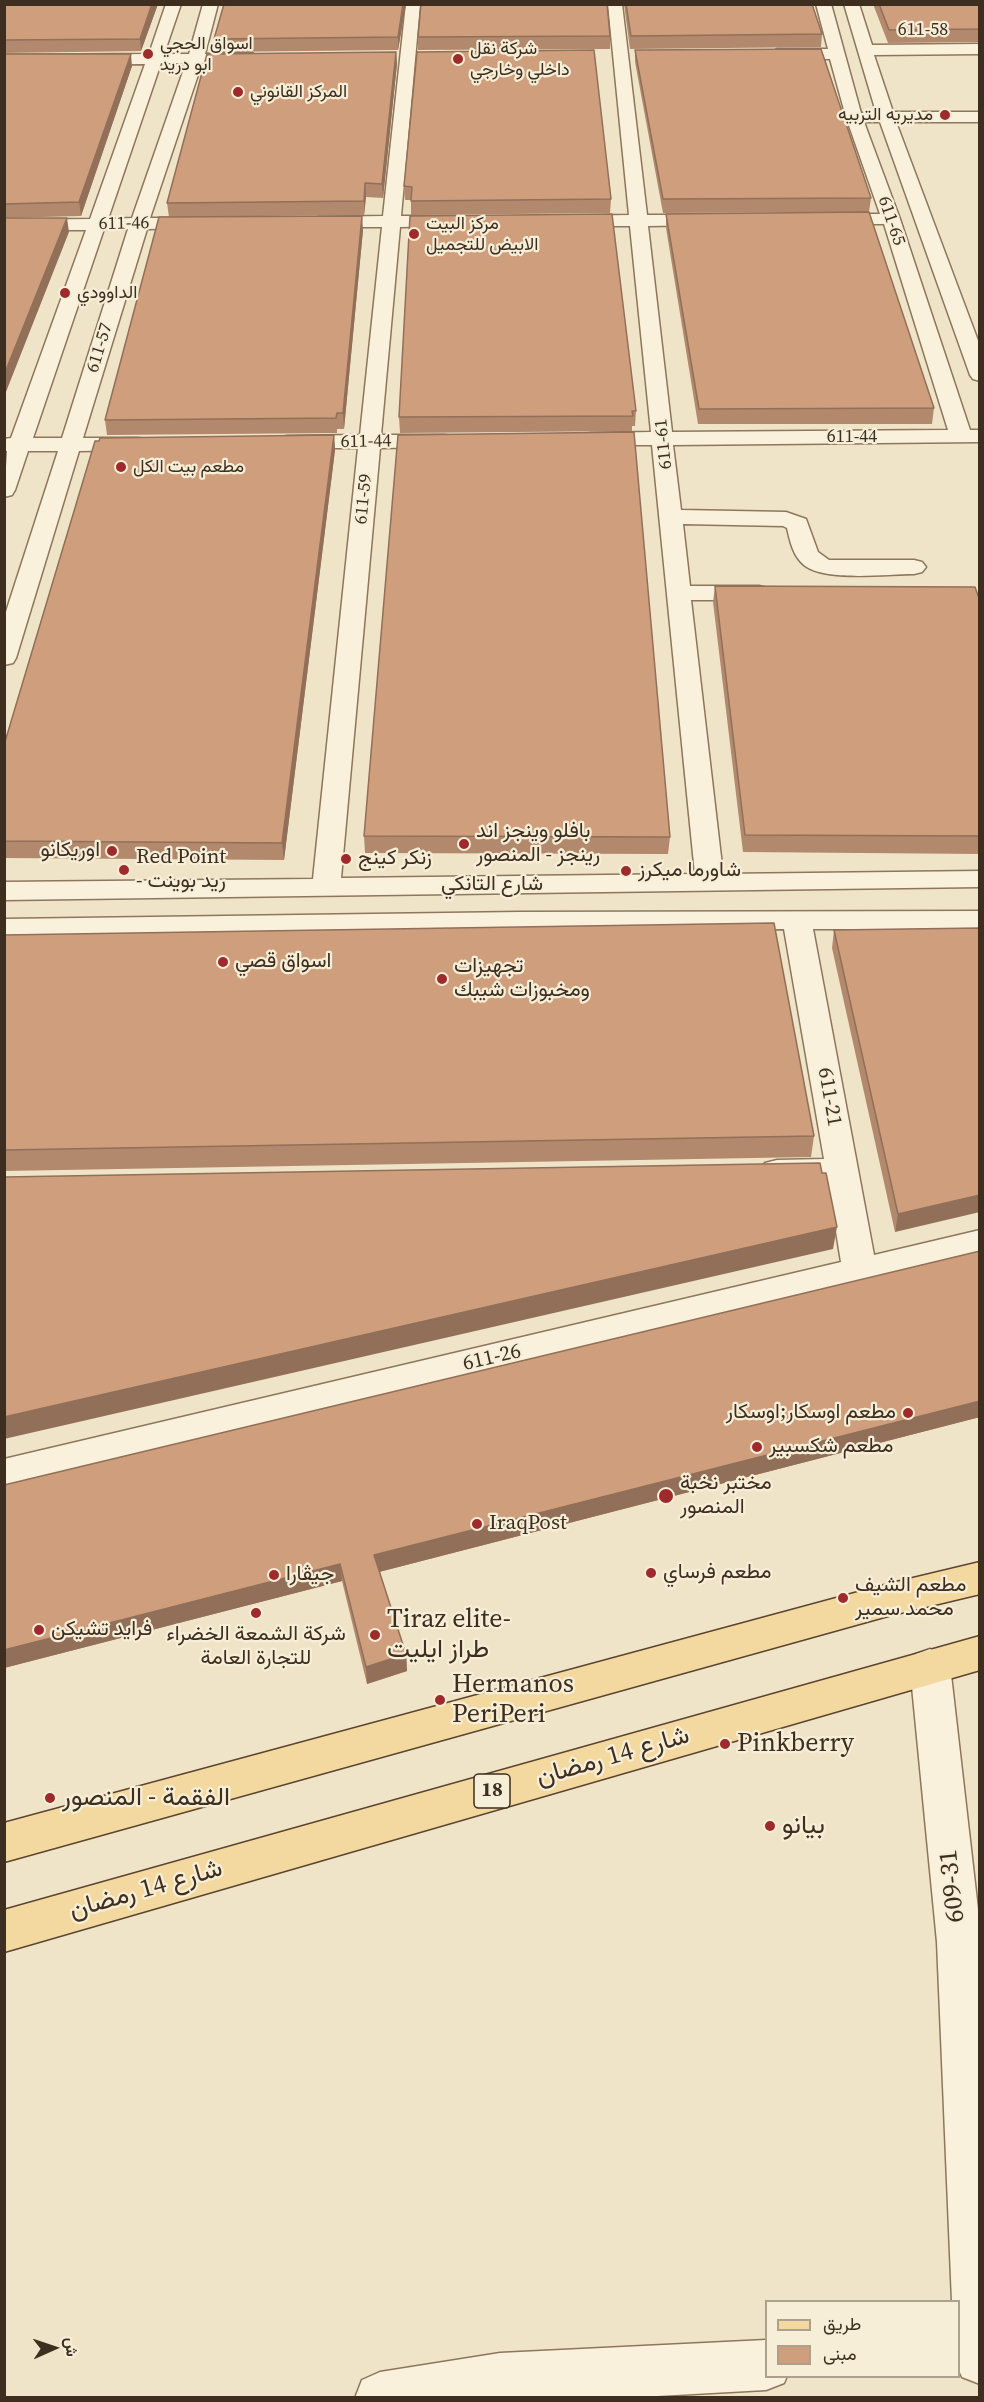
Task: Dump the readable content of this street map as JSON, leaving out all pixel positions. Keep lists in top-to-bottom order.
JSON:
{
  "streets": {
    "main road": ["شارع 14 رمضان", "18"],
    "street": [
      "611-58",
      "611-65",
      "611-46",
      "611-57",
      "611-44",
      "611-61",
      "611-59",
      "شارع التانكي",
      "611-21",
      "611-26",
      "609-31"
    ]
  },
  "crossings": [
    ["611-58", "611-65"],
    ["611-65", "611-44"],
    ["611-46", "611-57"],
    ["611-44", "611-61"],
    ["611-44", "611-59"],
    ["611-61", "شارع التانكي"],
    ["611-59", "شارع التانكي"],
    ["شارع التانكي", "611-21"],
    ["611-21", "611-26"],
    ["شارع 14 رمضان", "609-31"]
  ],
  "places": [
    "اسواق الحجي ابو دريد",
    "شركة نقل داخلي وخارجي",
    "المركز القانوني",
    "مديريه التربيه",
    "مركز البيت الابيض للتجميل",
    "الداوودي",
    "مطعم بيت الكل",
    "بافلو وينجز اند رينجز - المنصور",
    "اوريكانو",
    "زنكر كينج",
    "Red Point - ريد بوينت",
    "شاورما ميكرز",
    "اسواق قصي",
    "تجهيزات ومخبوزات شيبك",
    "مطعم اوسكار;اوسكار",
    "مطعم شكسبير",
    "مختبر نخبة المنصور",
    "IraqPost",
    "مطعم فرساي",
    "جيڤارا",
    "مطعم الشيف محمد سمير",
    "شركة الشمعة الخضراء للتجارة العامة",
    "فرايد تشيكن",
    "Tiraz elite- طراز ايليت",
    "Hermanos PeriPeri",
    "Pinkberry",
    "الفقمة - المنصور",
    "بيانو"
  ],
  "legend": ["طريق", "مبنى"],
  "north": "right"
}
